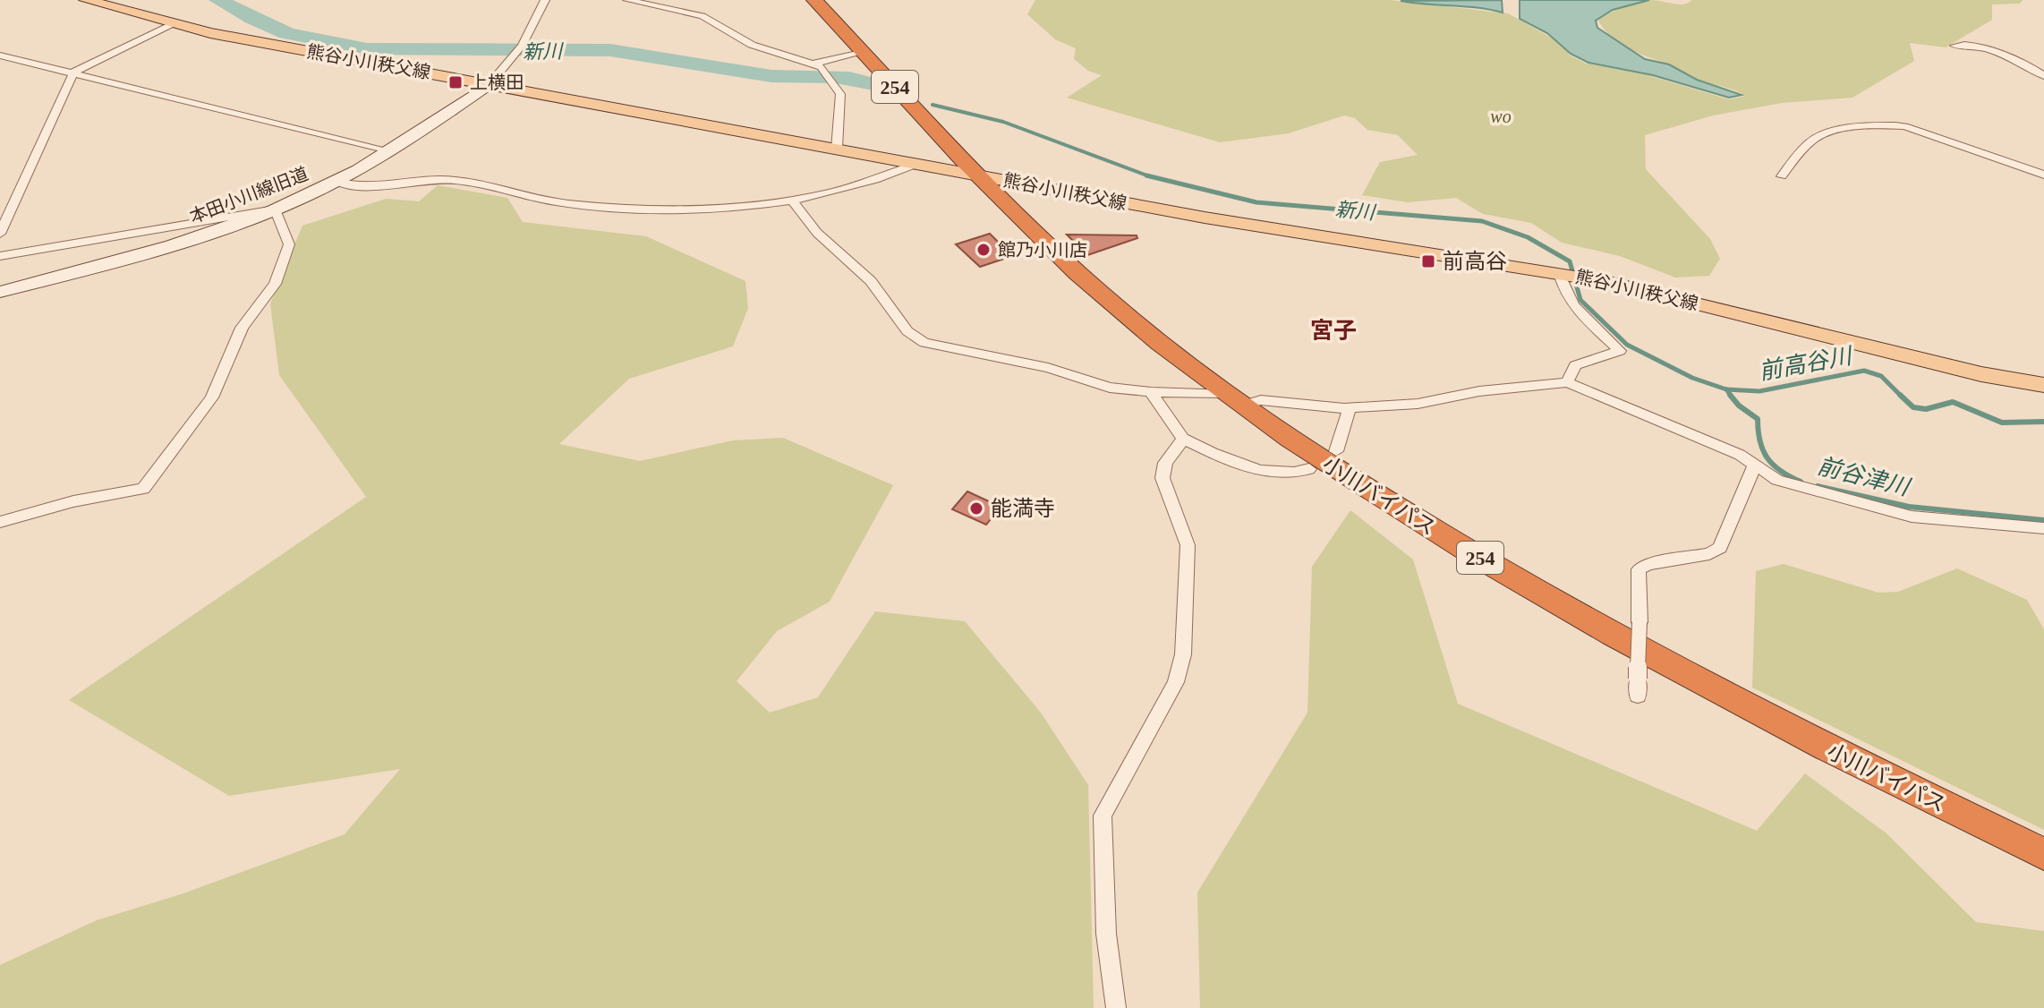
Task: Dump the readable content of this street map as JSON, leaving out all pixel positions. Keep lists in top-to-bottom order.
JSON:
{
  "streets": {
    "highway": ["254", "小川バイパス"],
    "main road": ["熊谷小川秩父線"],
    "street": ["本田小川線旧道"]
  },
  "crossings": [
    ["熊谷小川秩父線", "本田小川線旧道"],
    ["熊谷小川秩父線", "小川バイパス"]
  ],
  "districts": ["宮子"],
  "water": ["新川", "前高谷川", "前谷津川"],
  "parks": ["wo"],
  "places": {
    "transit": ["上横田", "前高谷"],
    "other": ["館乃小川店", "能満寺"]
  }
}
